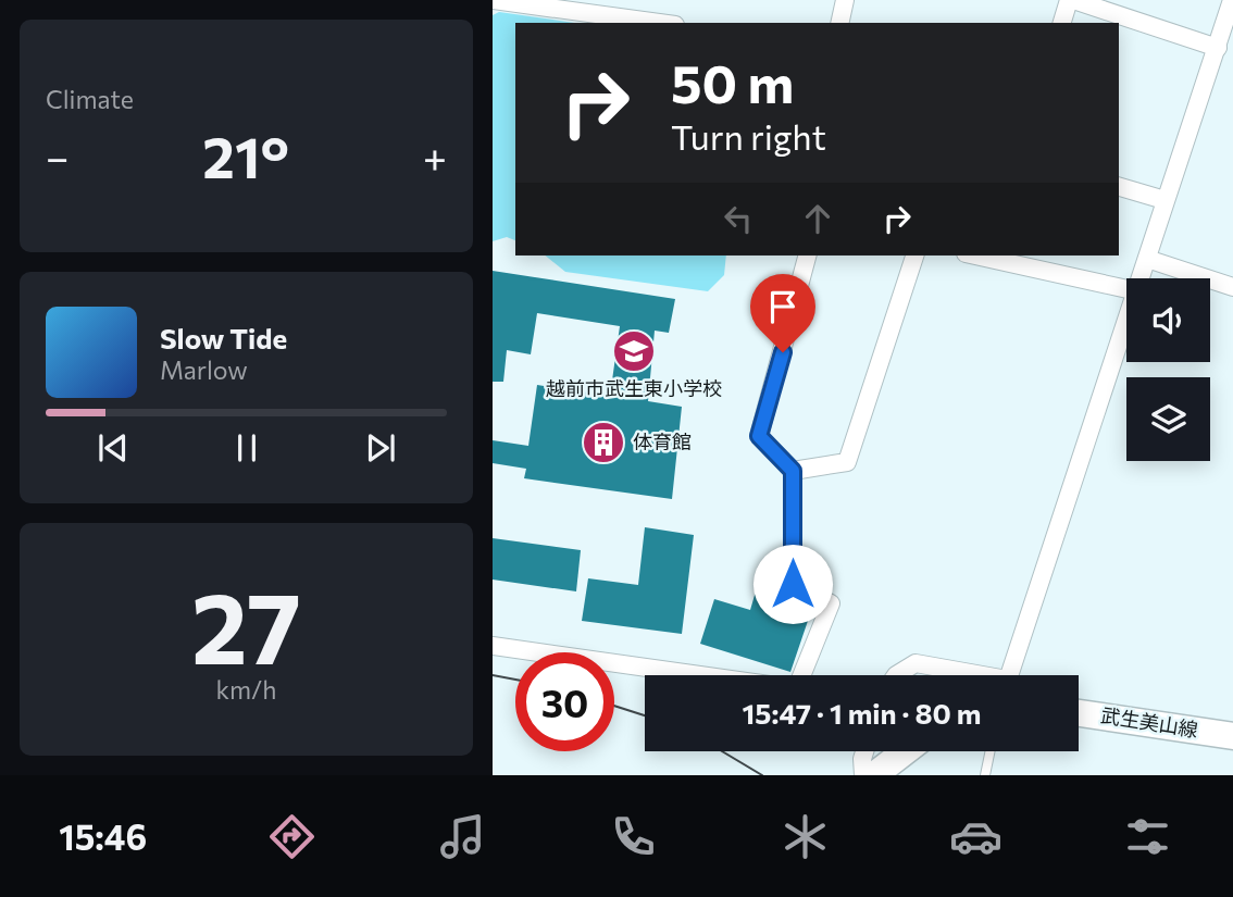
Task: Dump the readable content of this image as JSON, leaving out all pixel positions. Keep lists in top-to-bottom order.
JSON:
{
  "streets": {
    "main road": ["武生美山線"]
  },
  "places": {
    "school or university": ["越前市武生東小学校"],
    "building": ["体育館"]
  },
  "page": {
    "tile": [
      "Climate",
      ["27", "km/h"]
    ],
    "turn": ["50 m", "Turn right"],
    "heat": ["−", "21°", "+"],
    "song": ["Slow Tide", "Marlow"],
    "limit": "30",
    "trip": "15:47 · 1 min · 80 m",
    "tabs": "15:46"
  }
}
